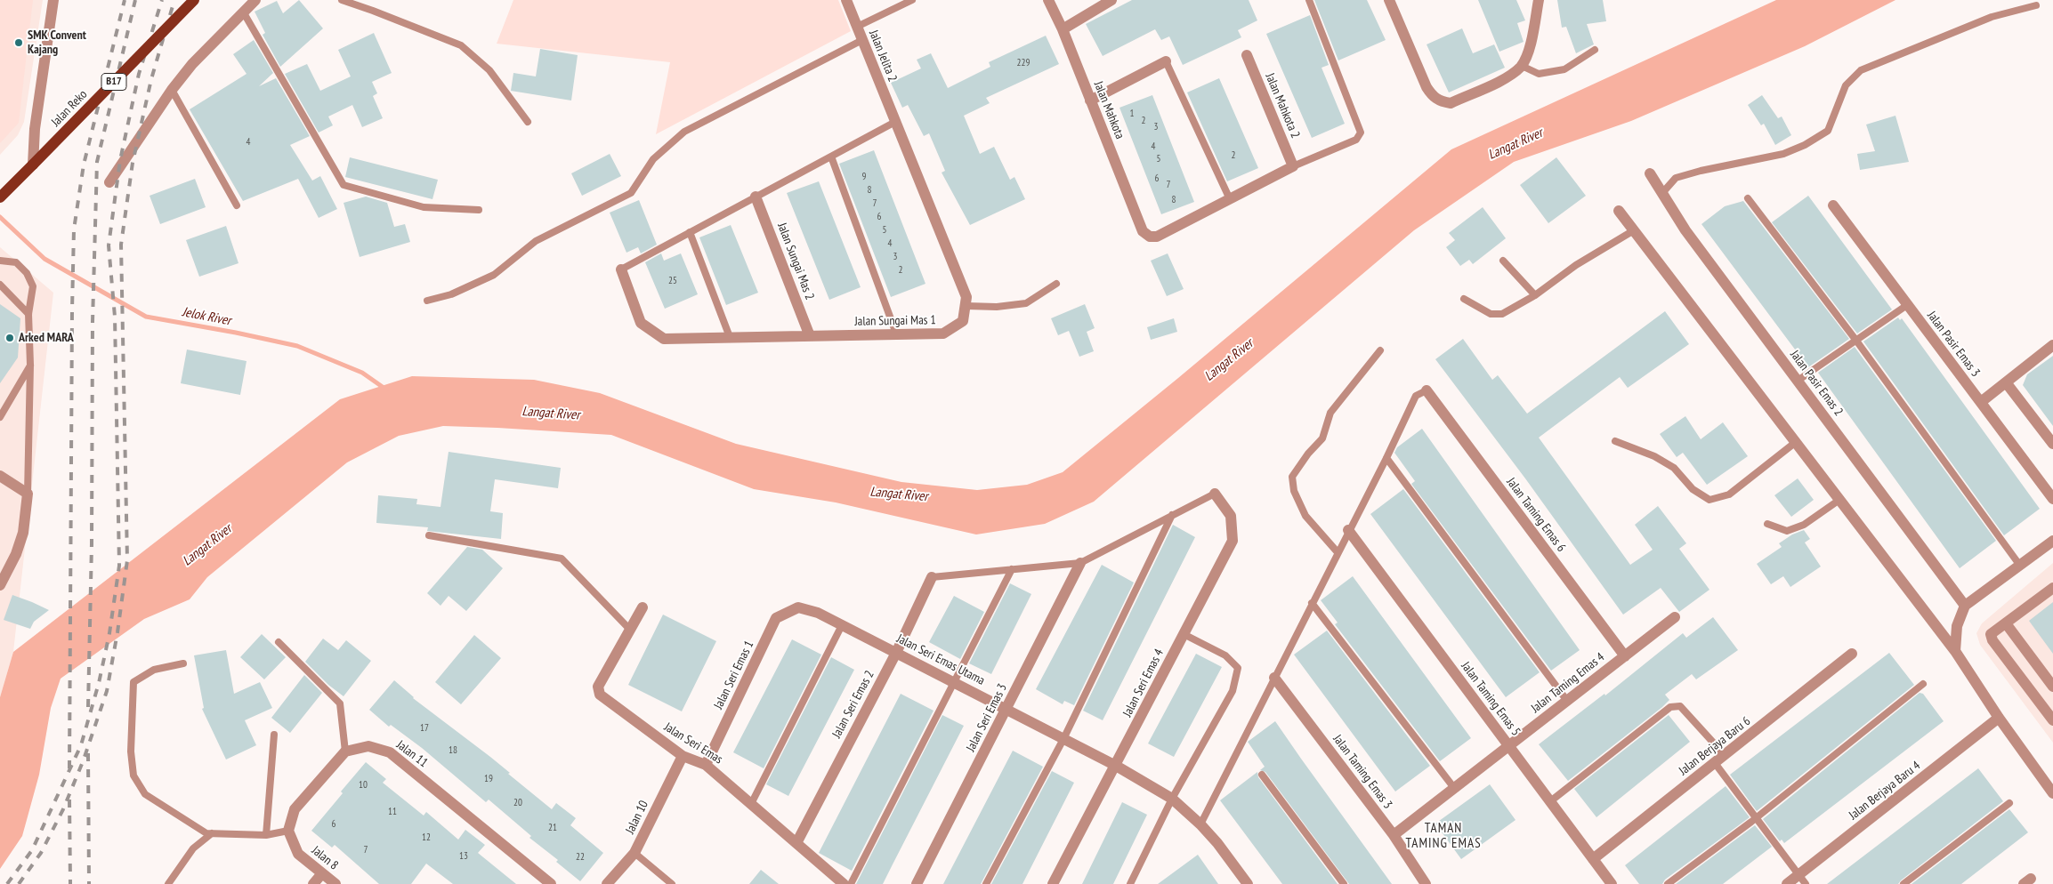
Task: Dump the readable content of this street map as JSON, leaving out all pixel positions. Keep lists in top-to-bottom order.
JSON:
{
  "streets": {
    "main road": ["B17", "Jalan Reko"],
    "street": [
      "Jalan Jelita 2",
      "Jalan Mahkota 2",
      "Jalan Mahkota",
      "Jalan Sungai Mas 2",
      "Jalan Sungai Mas 1",
      "Jalan Pasir Emas 3",
      "Jalan Pasir Emas 2",
      "Jalan Taming Emas 6",
      "Jalan Seri Emas Utama",
      "Jalan Seri Emas 1",
      "Jalan Seri Emas 4",
      "Jalan Taming Emas 4",
      "Jalan Taming Emas 5",
      "Jalan Seri Emas 2",
      "Jalan Seri Emas 3",
      "Jalan Seri Emas",
      "Jalan Berjaya Baru 6",
      "Jalan 11",
      "Jalan Taming Emas 3",
      "Jalan Berjaya Baru 4",
      "Jalan 10",
      "Jalan 8"
    ]
  },
  "crossings": [
    ["Jalan Sungai Mas 2", "Jalan Sungai Mas 1"],
    ["Jalan Taming Emas 6", "Jalan Taming Emas 4"],
    ["Jalan Seri Emas Utama", "Jalan Seri Emas 1"],
    ["Jalan Seri Emas Utama", "Jalan Seri Emas 4"],
    ["Jalan Seri Emas Utama", "Jalan Seri Emas 2"],
    ["Jalan Seri Emas Utama", "Jalan Seri Emas 3"],
    ["Jalan Seri Emas 1", "Jalan Seri Emas"],
    ["Jalan Taming Emas 4", "Jalan Taming Emas 5"],
    ["Jalan Taming Emas 4", "Jalan Taming Emas 3"],
    ["Jalan Taming Emas 5", "Jalan Berjaya Baru 6"],
    ["Jalan Seri Emas 2", "Jalan Seri Emas"],
    ["Jalan Seri Emas", "Jalan 10"]
  ],
  "districts": ["TAMAN TAMING EMAS"],
  "water": ["Langat River", "Jelok River"],
  "places": ["SMK Convent Kajang", "Arked MARA"],
  "house_numbers": [
    "229",
    "1",
    "2",
    "3",
    "4",
    "4",
    "2",
    "5",
    "9",
    "6",
    "7",
    "8",
    "8",
    "7",
    "6",
    "5",
    "4",
    "3",
    "2",
    "25",
    "17",
    "18",
    "19",
    "10",
    "20",
    "11",
    "6",
    "21",
    "12",
    "7",
    "13",
    "22"
  ]
}
